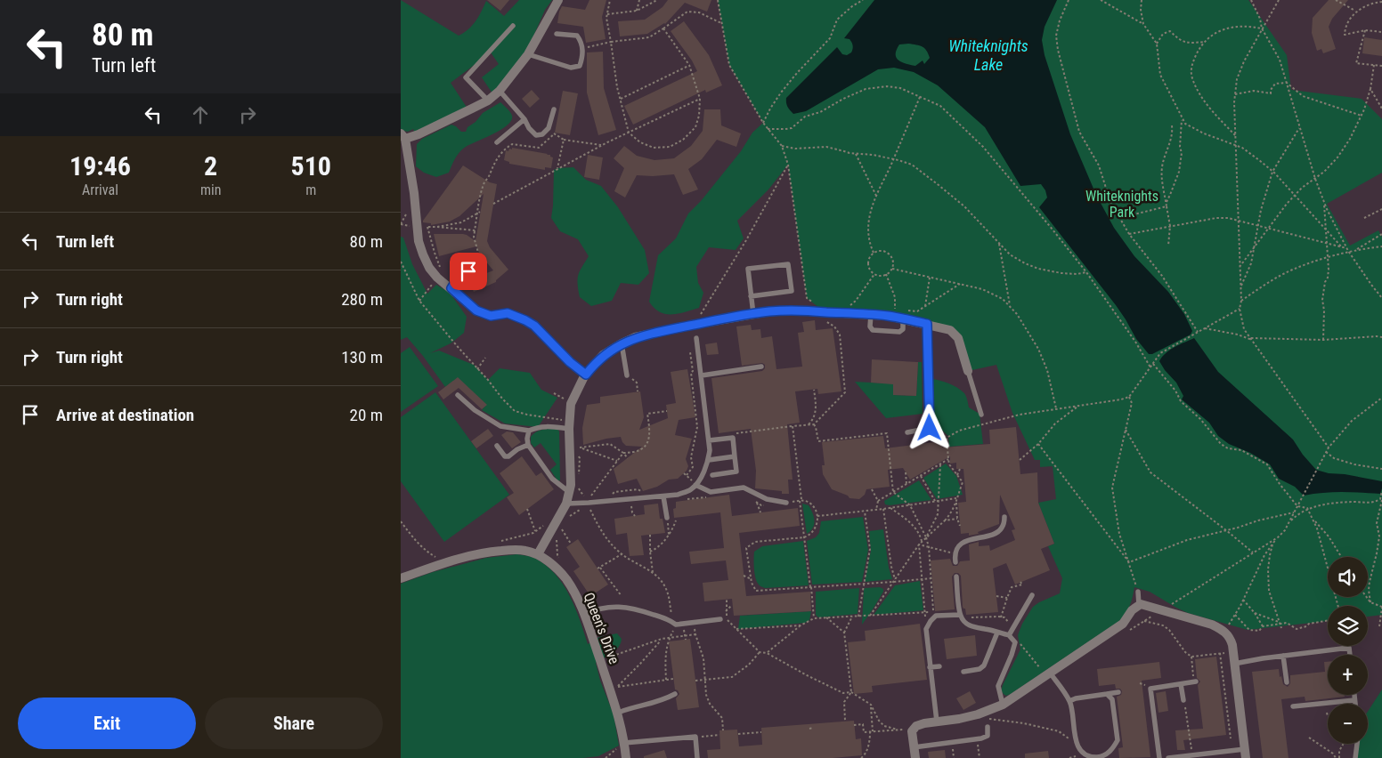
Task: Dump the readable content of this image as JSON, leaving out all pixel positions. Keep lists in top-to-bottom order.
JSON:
{
  "streets": {
    "street": ["Queen's Drive"]
  },
  "water": ["Whiteknights Lake"],
  "parks": ["Whiteknights Park"],
  "page": {
    "turn": ["80 m", "Turn left"],
    "eta": [
      "19:46",
      "Arrival",
      "2",
      "min",
      "510",
      "m"
    ],
    "list": [
      {
        "name": "Turn left",
        "value": "80 m"
      },
      {
        "name": "Turn right",
        "value": "280 m"
      },
      {
        "name": "Turn right",
        "value": "130 m"
      },
      {
        "name": "Arrive at destination",
        "value": "20 m"
      }
    ],
    "map_buttons": ["+", "−"],
    "buttons": ["Exit", "Share"]
  }
}
